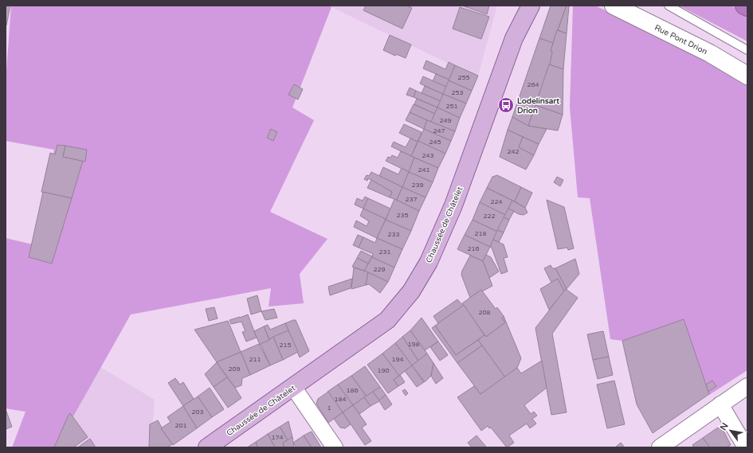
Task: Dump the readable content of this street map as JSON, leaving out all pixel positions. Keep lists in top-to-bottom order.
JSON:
{
  "streets": {
    "main road": ["Chaussée de Châtelet"],
    "street": ["Rue Pont Drion"]
  },
  "places": {
    "bus stop": ["Lodelinsart Drion"]
  },
  "house_numbers": [
    "255",
    "264",
    "253",
    "251",
    "249",
    "247",
    "245",
    "242",
    "243",
    "241",
    "239",
    "237",
    "224",
    "235",
    "222",
    "218",
    "233",
    "216",
    "231",
    "229",
    "208",
    "198",
    "215",
    "211",
    "194",
    "209",
    "190",
    "186",
    "184",
    "1",
    "203",
    "201",
    "174"
  ],
  "north": "top left"
}
